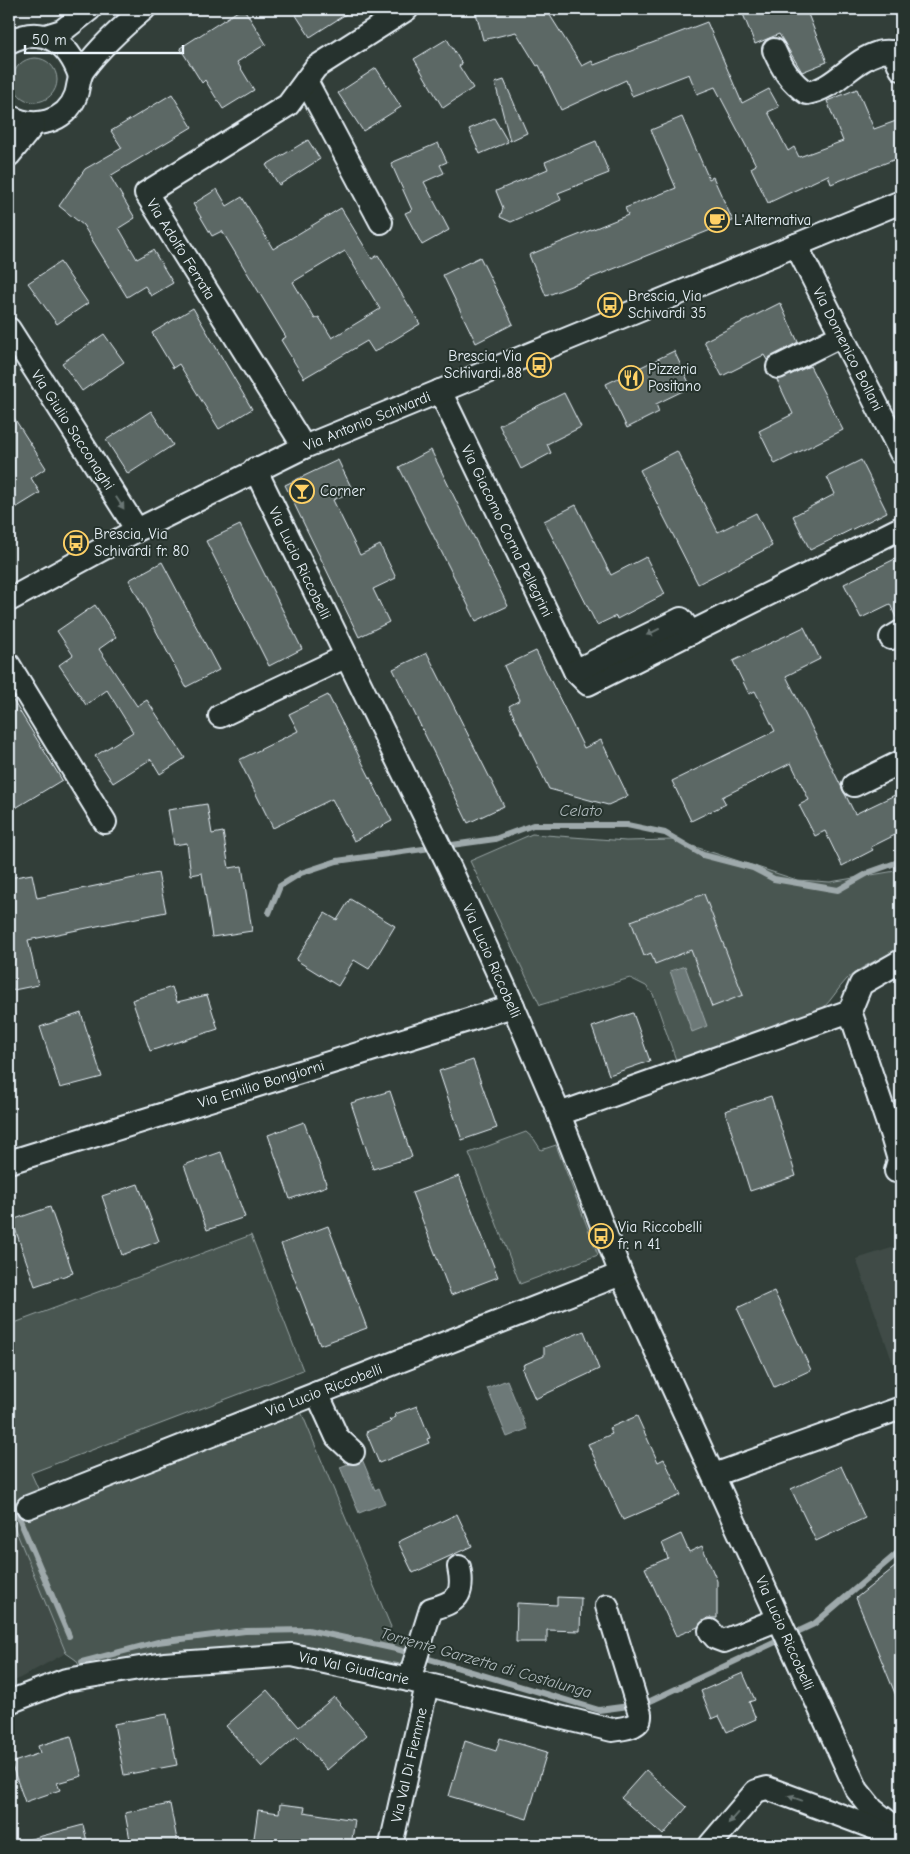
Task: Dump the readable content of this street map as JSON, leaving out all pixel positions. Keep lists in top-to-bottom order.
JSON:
{
  "streets": {
    "street": [
      "Via Adolfo Ferrata",
      "Via Domenico Bollani",
      "Via Antonio Schivardi",
      "Via Giulio Sacconaghi",
      "Via Giacomo Corna Pellegrini",
      "Via Lucio Riccobelli",
      "Via Emilio Bongiorni",
      "Via Val Giudicarie",
      "Via Val Di Fiemme"
    ]
  },
  "crossings": [
    ["Via Adolfo Ferrata", "Via Antonio Schivardi"],
    ["Via Domenico Bollani", "Via Antonio Schivardi"],
    ["Via Antonio Schivardi", "Via Giulio Sacconaghi"],
    ["Via Antonio Schivardi", "Via Giacomo Corna Pellegrini"],
    ["Via Antonio Schivardi", "Via Lucio Riccobelli"],
    ["Via Lucio Riccobelli", "Via Emilio Bongiorni"],
    ["Via Val Giudicarie", "Via Val Di Fiemme"]
  ],
  "one_way": ["Via Giulio Sacconaghi"],
  "water": ["Celato", "Torrente Garzetta di Costalunga"],
  "places": {
    "cafe": ["L'Alternativa"],
    "bus stop": [
      "Brescia, Via Schivardi 35",
      "Brescia, Via Schivardi 88",
      "Brescia, Via Schivardi fr. 80",
      "Via Riccobelli fr. n 41"
    ],
    "restaurant": ["Pizzeria Positano"],
    "bar": ["Corner"]
  },
  "scale_bar": "50 m"
}
